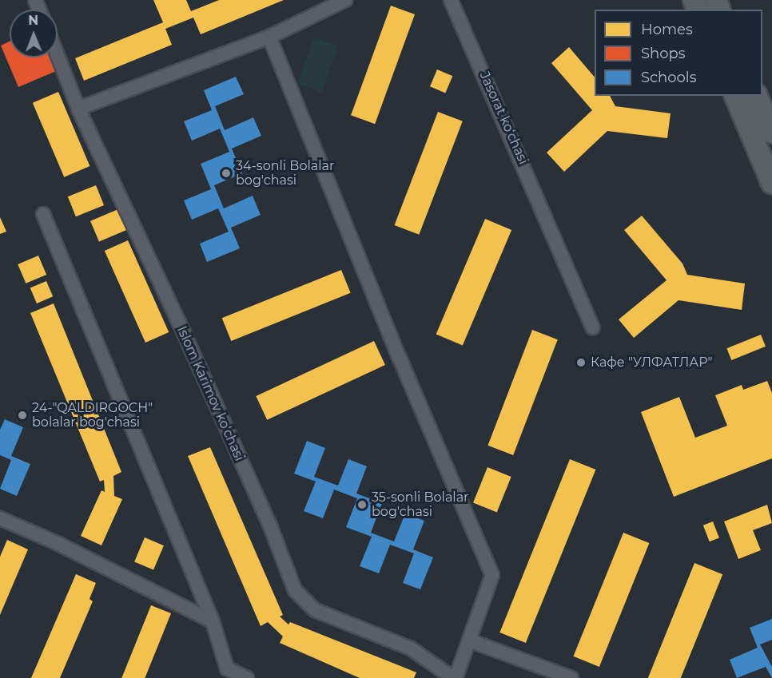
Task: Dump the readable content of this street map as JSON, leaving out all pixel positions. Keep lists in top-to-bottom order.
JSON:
{
  "streets": {
    "street": ["Jasorat ko‘chasi", "Islom Karimov ko‘chasi"]
  },
  "places": [
    "34-sonli Bolalar bog'chasi",
    "Кафе \"УЛФАТЛАР\"",
    "24-\"QALDIRGOCH\" bolalar bog'chasi",
    "35-sonli Bolalar bog'chasi"
  ],
  "legend": ["Homes", "Shops", "Schools"],
  "north": "top"
}
